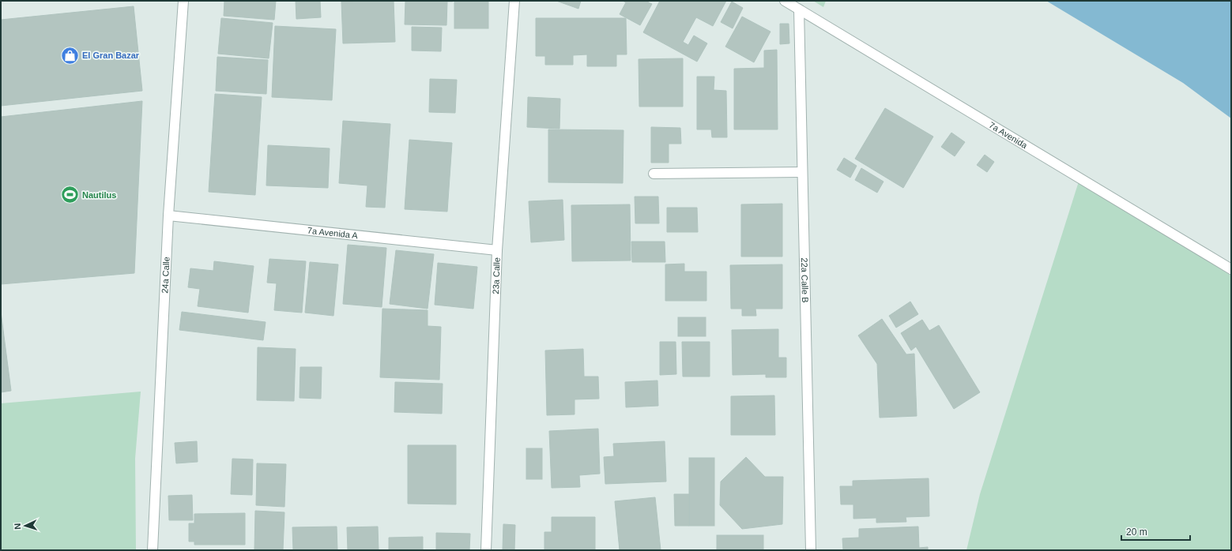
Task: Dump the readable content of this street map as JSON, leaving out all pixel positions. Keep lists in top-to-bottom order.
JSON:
{
  "streets": {
    "street": [
      "7a Avenida",
      "7a Avenida A",
      "24a Calle",
      "23a Calle",
      "22a Calle B"
    ]
  },
  "crossings": [
    ["7a Avenida", "22a Calle B"],
    ["7a Avenida A", "24a Calle"],
    ["7a Avenida A", "23a Calle"]
  ],
  "places": {
    "shop": ["El Gran Bazar"],
    "sports": ["Nautilus"]
  },
  "scale_bar": "20 m",
  "north": "left"
}
